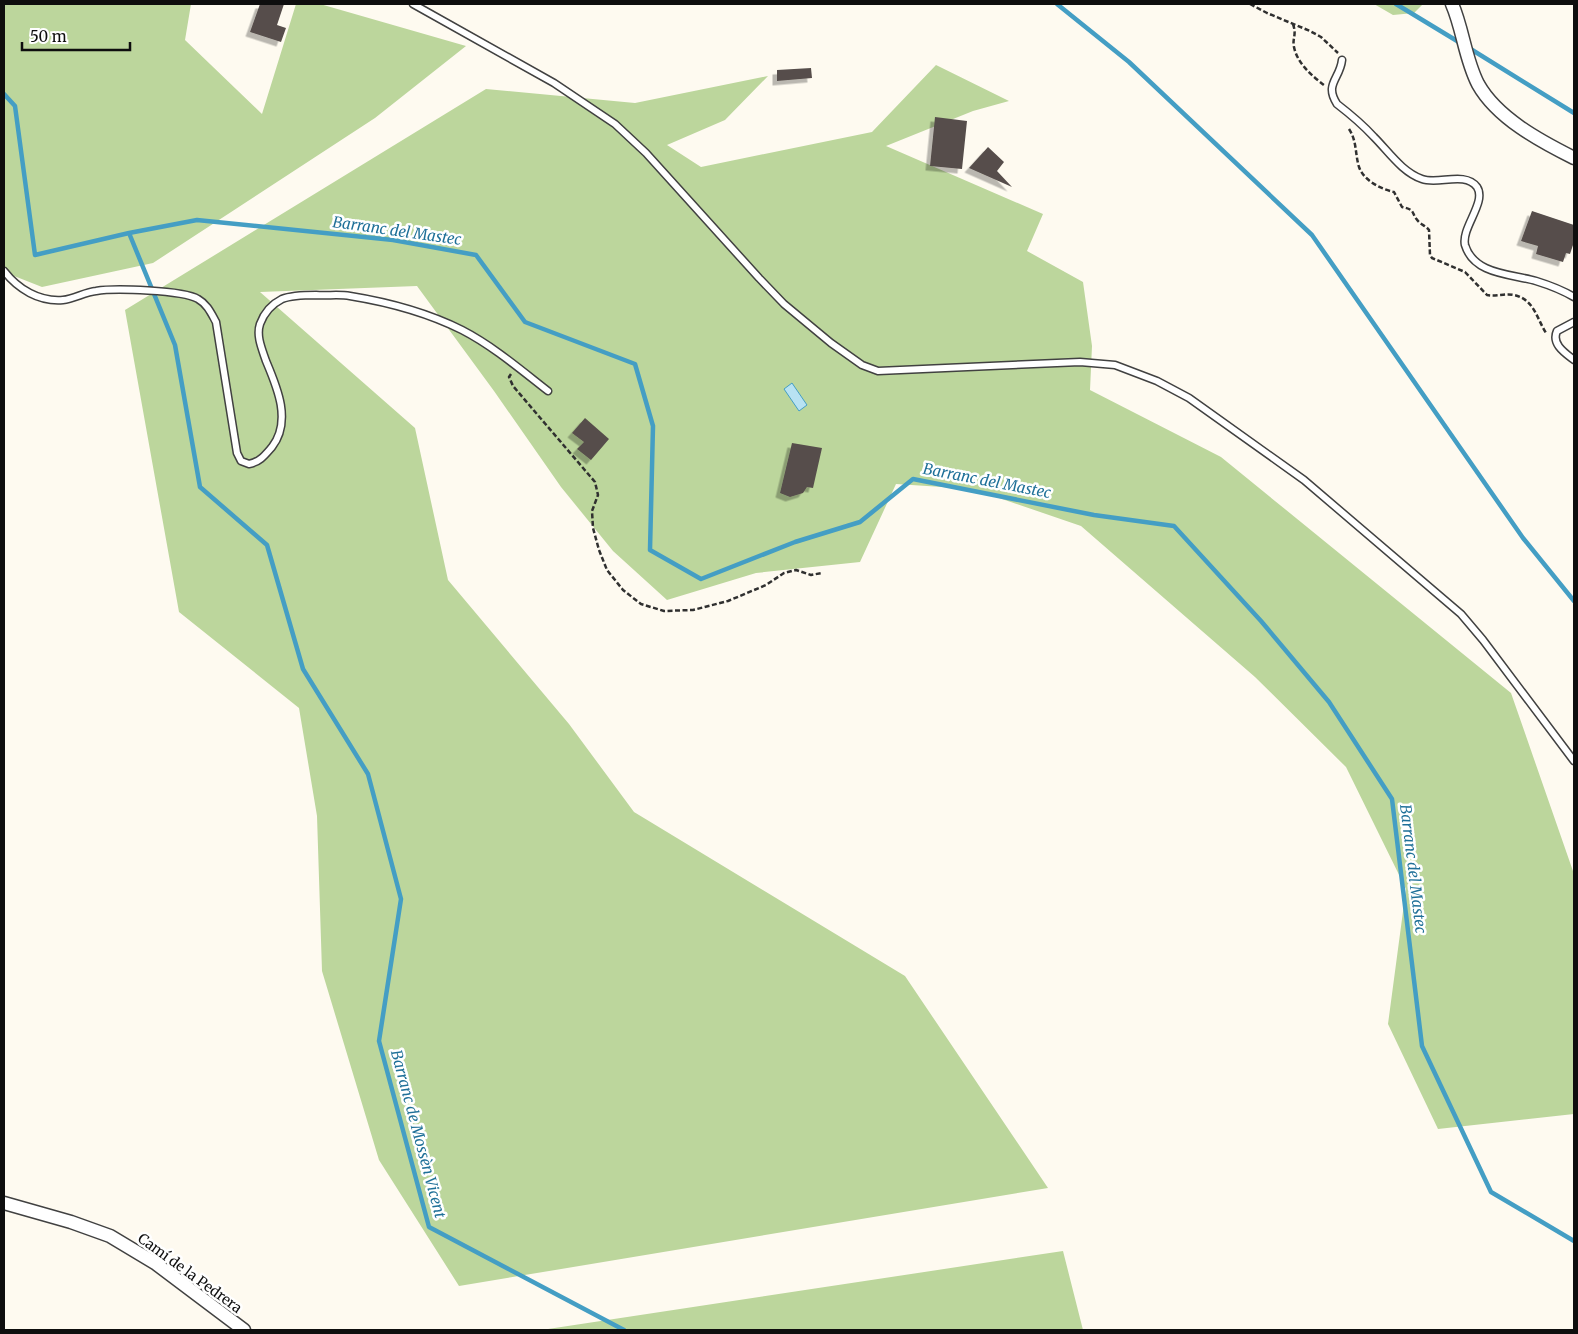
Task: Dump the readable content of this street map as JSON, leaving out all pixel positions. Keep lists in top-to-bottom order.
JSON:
{
  "streets": {
    "street": ["Camí de la Pedrera"]
  },
  "water": ["Barranc del Mastec", "Barranc de Mossèn Vicent"],
  "scale_bar": "50 m"
}
